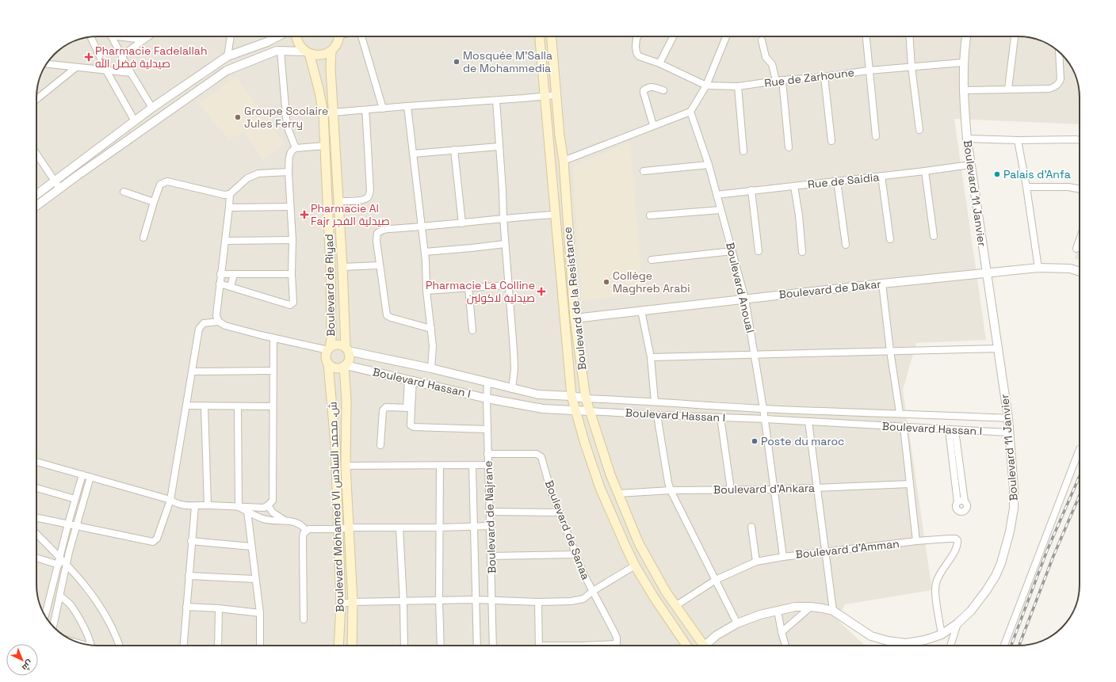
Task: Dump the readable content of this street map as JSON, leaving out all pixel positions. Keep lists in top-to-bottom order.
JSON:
{
  "streets": {
    "main road": ["Boulevard de Riyad", "Boulevard de la Resistance", "Boulevard Mohamed VI ش. محمد السادس"],
    "street": [
      "Rue de Zarhoune",
      "Rue de Saidia",
      "Boulevard 11 Janvier",
      "Boulevard Anoual",
      "Boulevard de Dakar",
      "Boulevard Hassan I",
      "Boulevard d'Ankara",
      "Boulevard de Najrane",
      "Boulevard de Sanaa",
      "Boulevard d'Amman"
    ]
  },
  "crossings": [
    ["Rue de Zarhoune", "Boulevard 11 Janvier"],
    ["Rue de Saidia", "Boulevard 11 Janvier"],
    ["Rue de Saidia", "Boulevard Anoual"],
    ["Boulevard 11 Janvier", "Boulevard de Dakar"],
    ["Boulevard 11 Janvier", "Boulevard Hassan I"],
    ["Boulevard 11 Janvier", "Boulevard d'Amman"],
    ["Boulevard de Riyad", "Boulevard Hassan I"],
    ["Boulevard de Riyad", "Boulevard Mohamed VI ش. محمد السادس"],
    ["Boulevard Anoual", "Boulevard de Dakar"],
    ["Boulevard Anoual", "Boulevard Hassan I"],
    ["Boulevard Anoual", "Boulevard d'Ankara"],
    ["Boulevard Anoual", "Boulevard d'Amman"],
    ["Boulevard de Dakar", "Boulevard de la Resistance"],
    ["Boulevard de la Resistance", "Boulevard Hassan I"],
    ["Boulevard de la Resistance", "Boulevard d'Ankara"],
    ["Boulevard de la Resistance", "Boulevard d'Amman"],
    ["Boulevard Hassan I", "Boulevard Mohamed VI ش. محمد السادس"],
    ["Boulevard Hassan I", "Boulevard de Najrane"],
    ["Boulevard de Najrane", "Boulevard de Sanaa"]
  ],
  "places": {
    "health": ["Pharmacie Fadelallah صيدلية فضل الله", "Pharmacie Al Fajr صيدلية الفجر", "Pharmacie La Colline صيدلية لاكولين"],
    "other": [
      "Mosquée M'Salla de Mohammedia",
      "Groupe Scolaire Jules Ferry",
      "Palais d'Anfa",
      "Collège Maghreb Arabi",
      "Poste du maroc"
    ]
  },
  "north": "bottom right"
}
